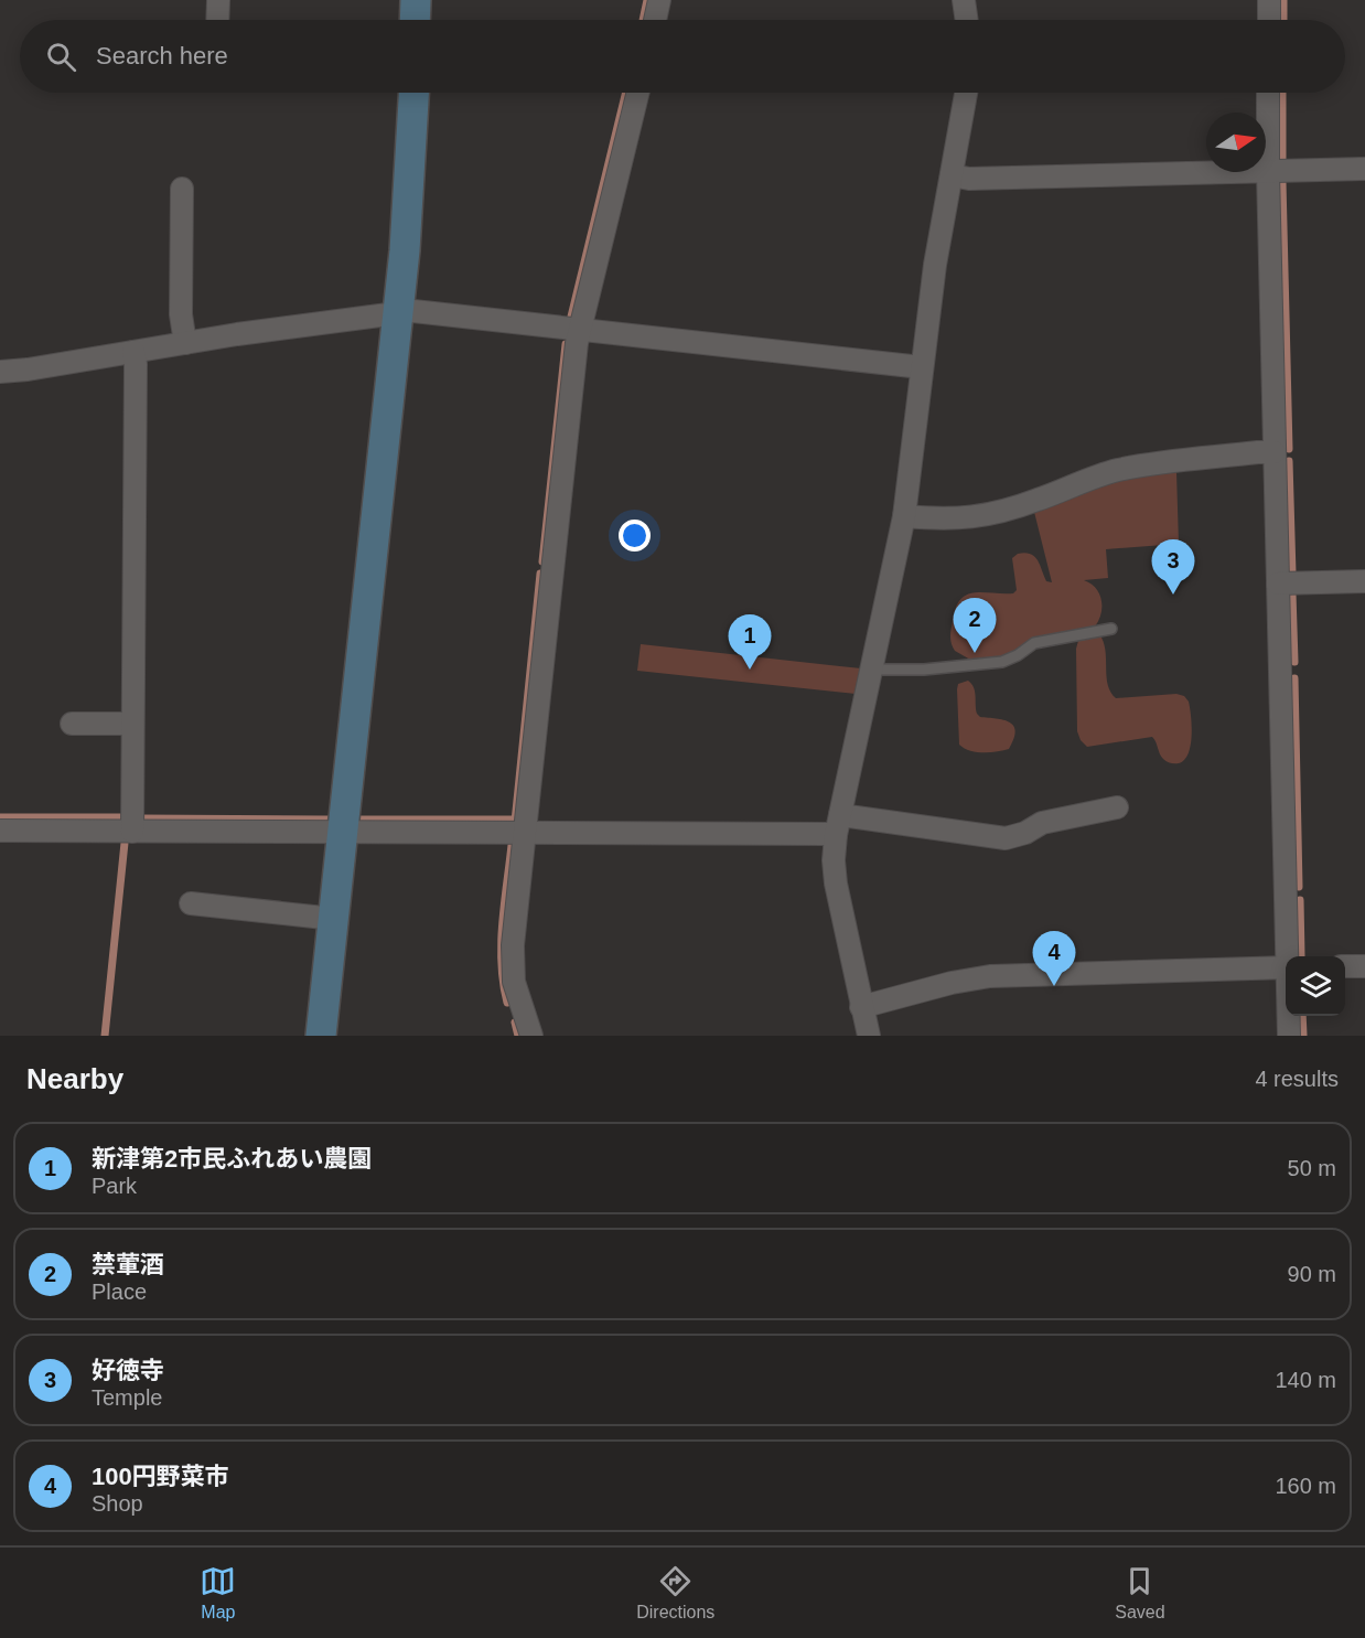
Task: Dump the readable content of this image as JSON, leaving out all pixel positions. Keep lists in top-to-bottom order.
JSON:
{
  "north": "right",
  "page": {
    "search": "Search here",
    "pins": [
      "3",
      "2",
      "1",
      "4"
    ],
    "heading": ["Nearby", "4 results"],
    "list": [
      {
        "mark": "1",
        "name": "新津第2市民ふれあい農園",
        "note": "Park",
        "value": "50 m"
      },
      {
        "mark": "2",
        "name": "禁葷酒",
        "note": "Place",
        "value": "90 m"
      },
      {
        "mark": "3",
        "name": "好徳寺",
        "note": "Temple",
        "value": "140 m"
      },
      {
        "mark": "4",
        "name": "100円野菜市",
        "note": "Shop",
        "value": "160 m"
      }
    ],
    "nav": ["Map", "Directions", "Saved"]
  }
}
